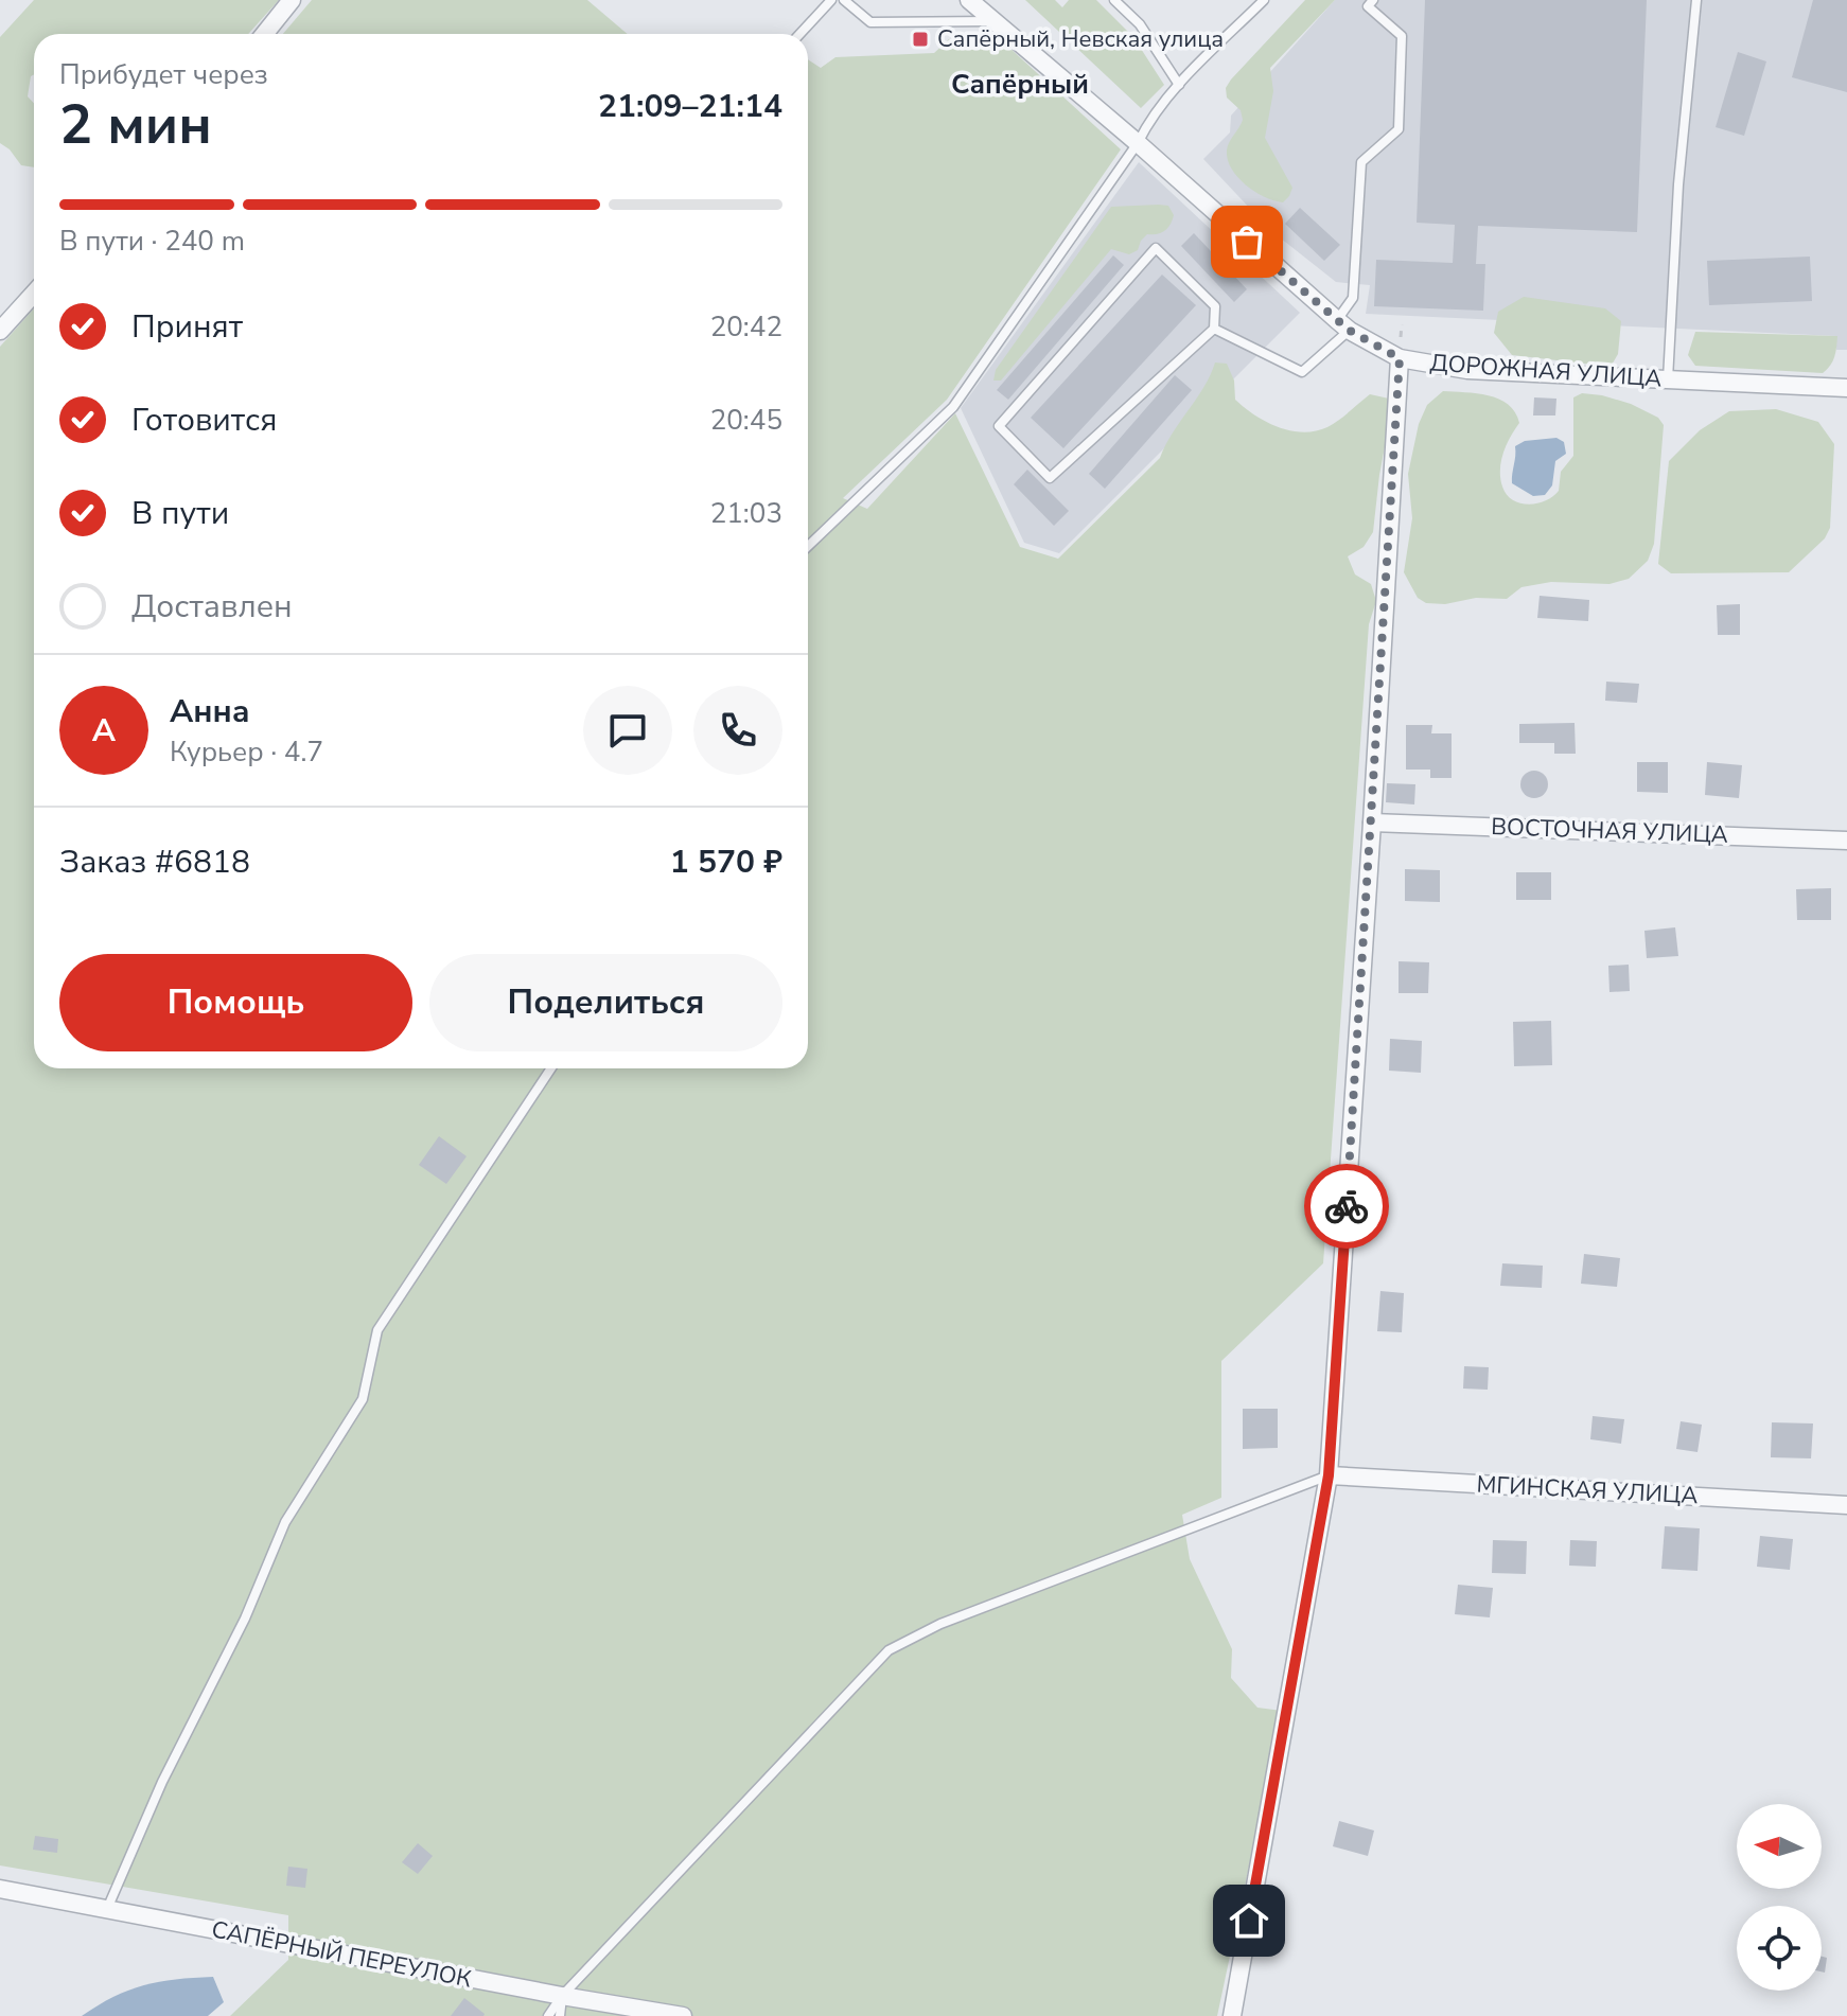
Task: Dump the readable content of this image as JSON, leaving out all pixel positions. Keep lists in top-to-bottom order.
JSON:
{
  "streets": {
    "street": [
      "ДОРОЖНАЯ УЛИЦА",
      "ВОСТОЧНАЯ УЛИЦА",
      "МГИНСКАЯ УЛИЦА",
      "САПЁРНЫЙ ПЕРЕУЛОК"
    ]
  },
  "districts": ["Сапёрный"],
  "places": {
    "transit": ["Сапёрный, Невская улица"]
  },
  "north": "left",
  "page": {
    "heading": ["2 мин", "Прибудет через", "21:09–21:14"],
    "panel": [
      "Анна",
      "Курьер · 4.7",
      "Заказ #6818",
      "1 570 ₽"
    ],
    "bar": "В пути · 240 m",
    "list": [
      ["Принят", "20:42"],
      ["Готовится", "20:45"],
      ["В пути", "21:03"],
      "Доставлен"
    ],
    "round": "А",
    "buttons": ["Помощь", "Поделиться"]
  }
}
